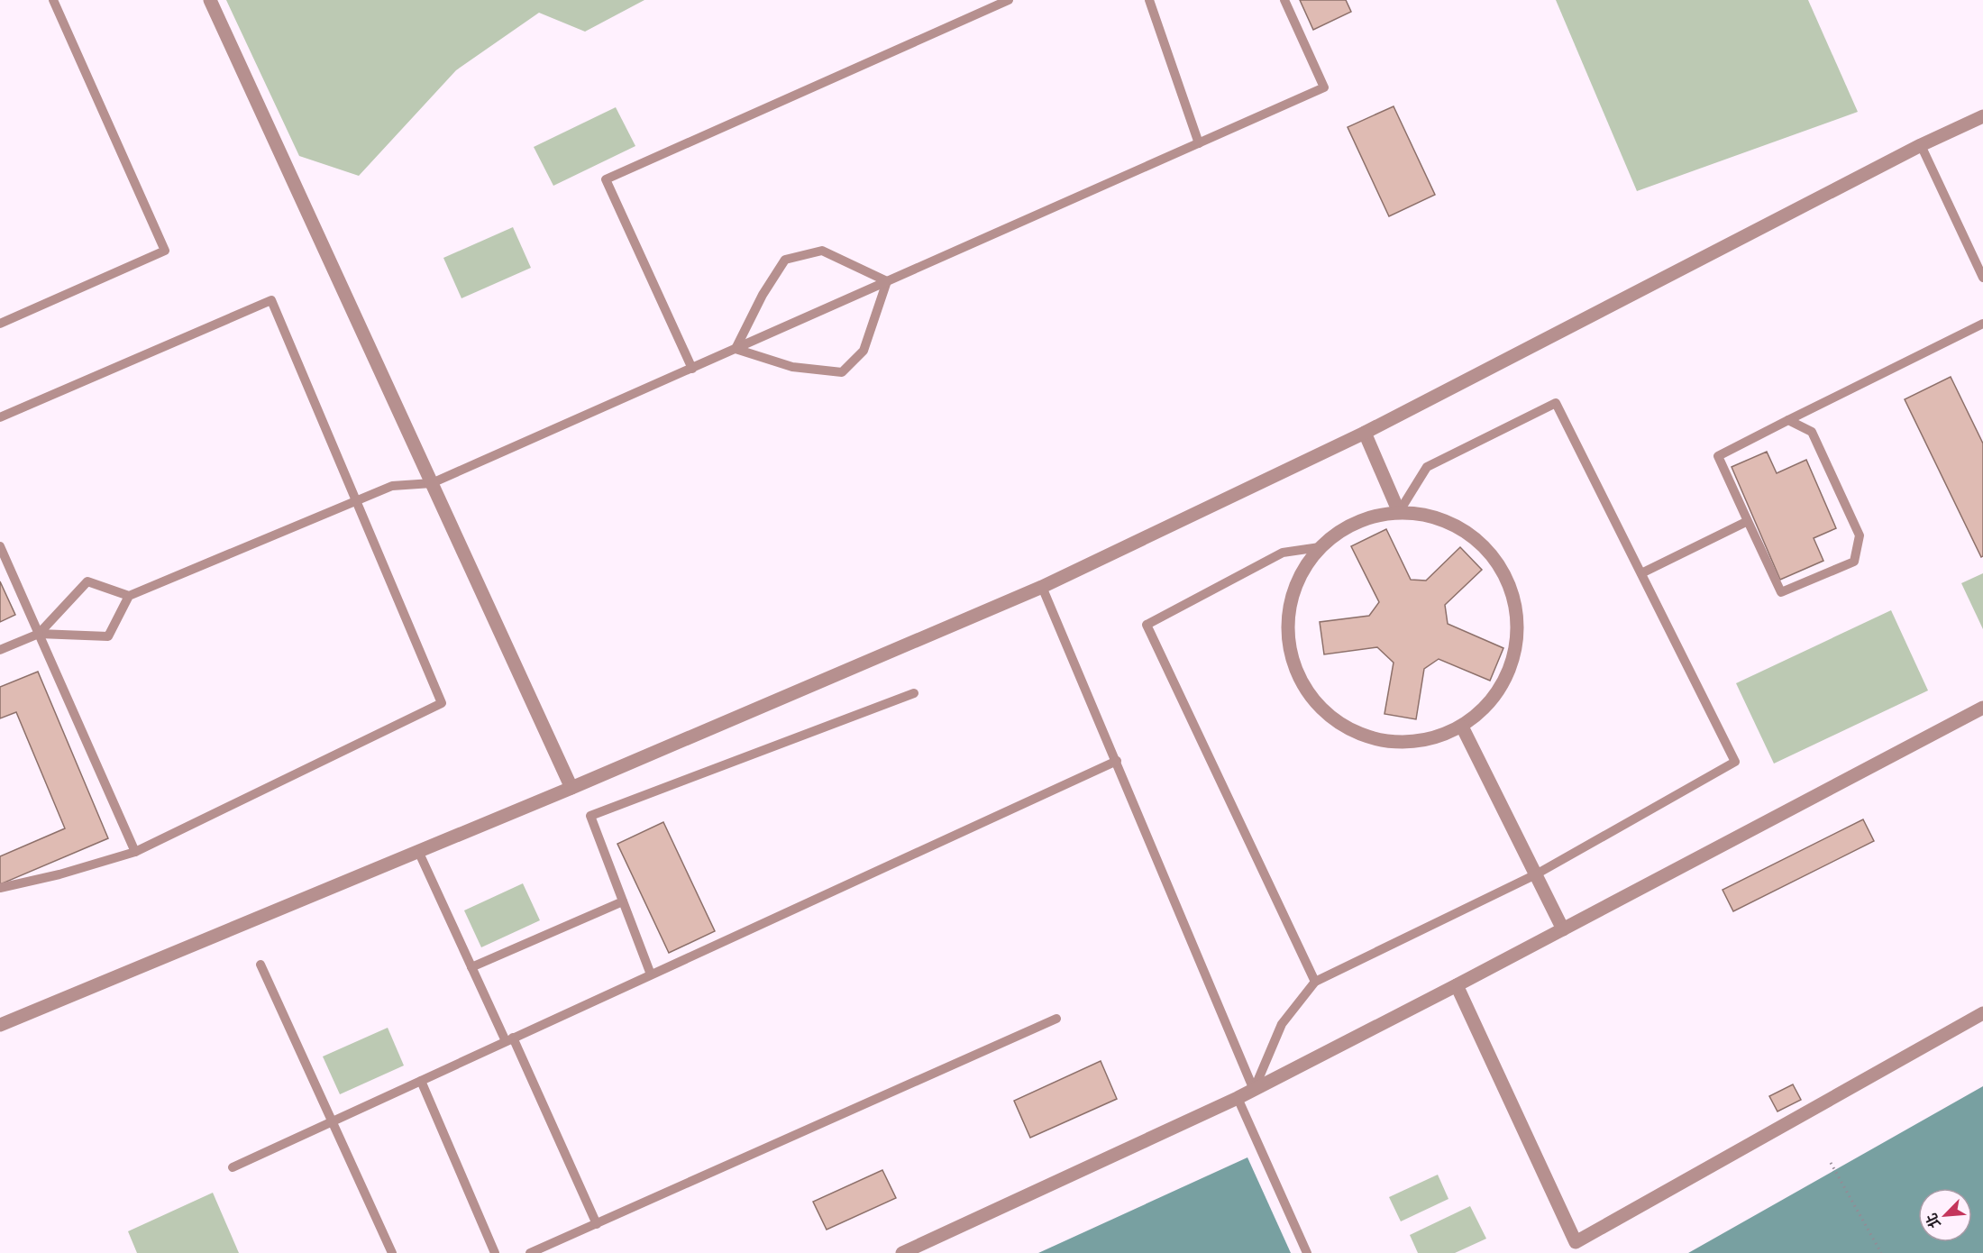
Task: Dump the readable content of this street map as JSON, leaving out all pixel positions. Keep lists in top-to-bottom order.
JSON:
{
  "north": "bottom left"
}
